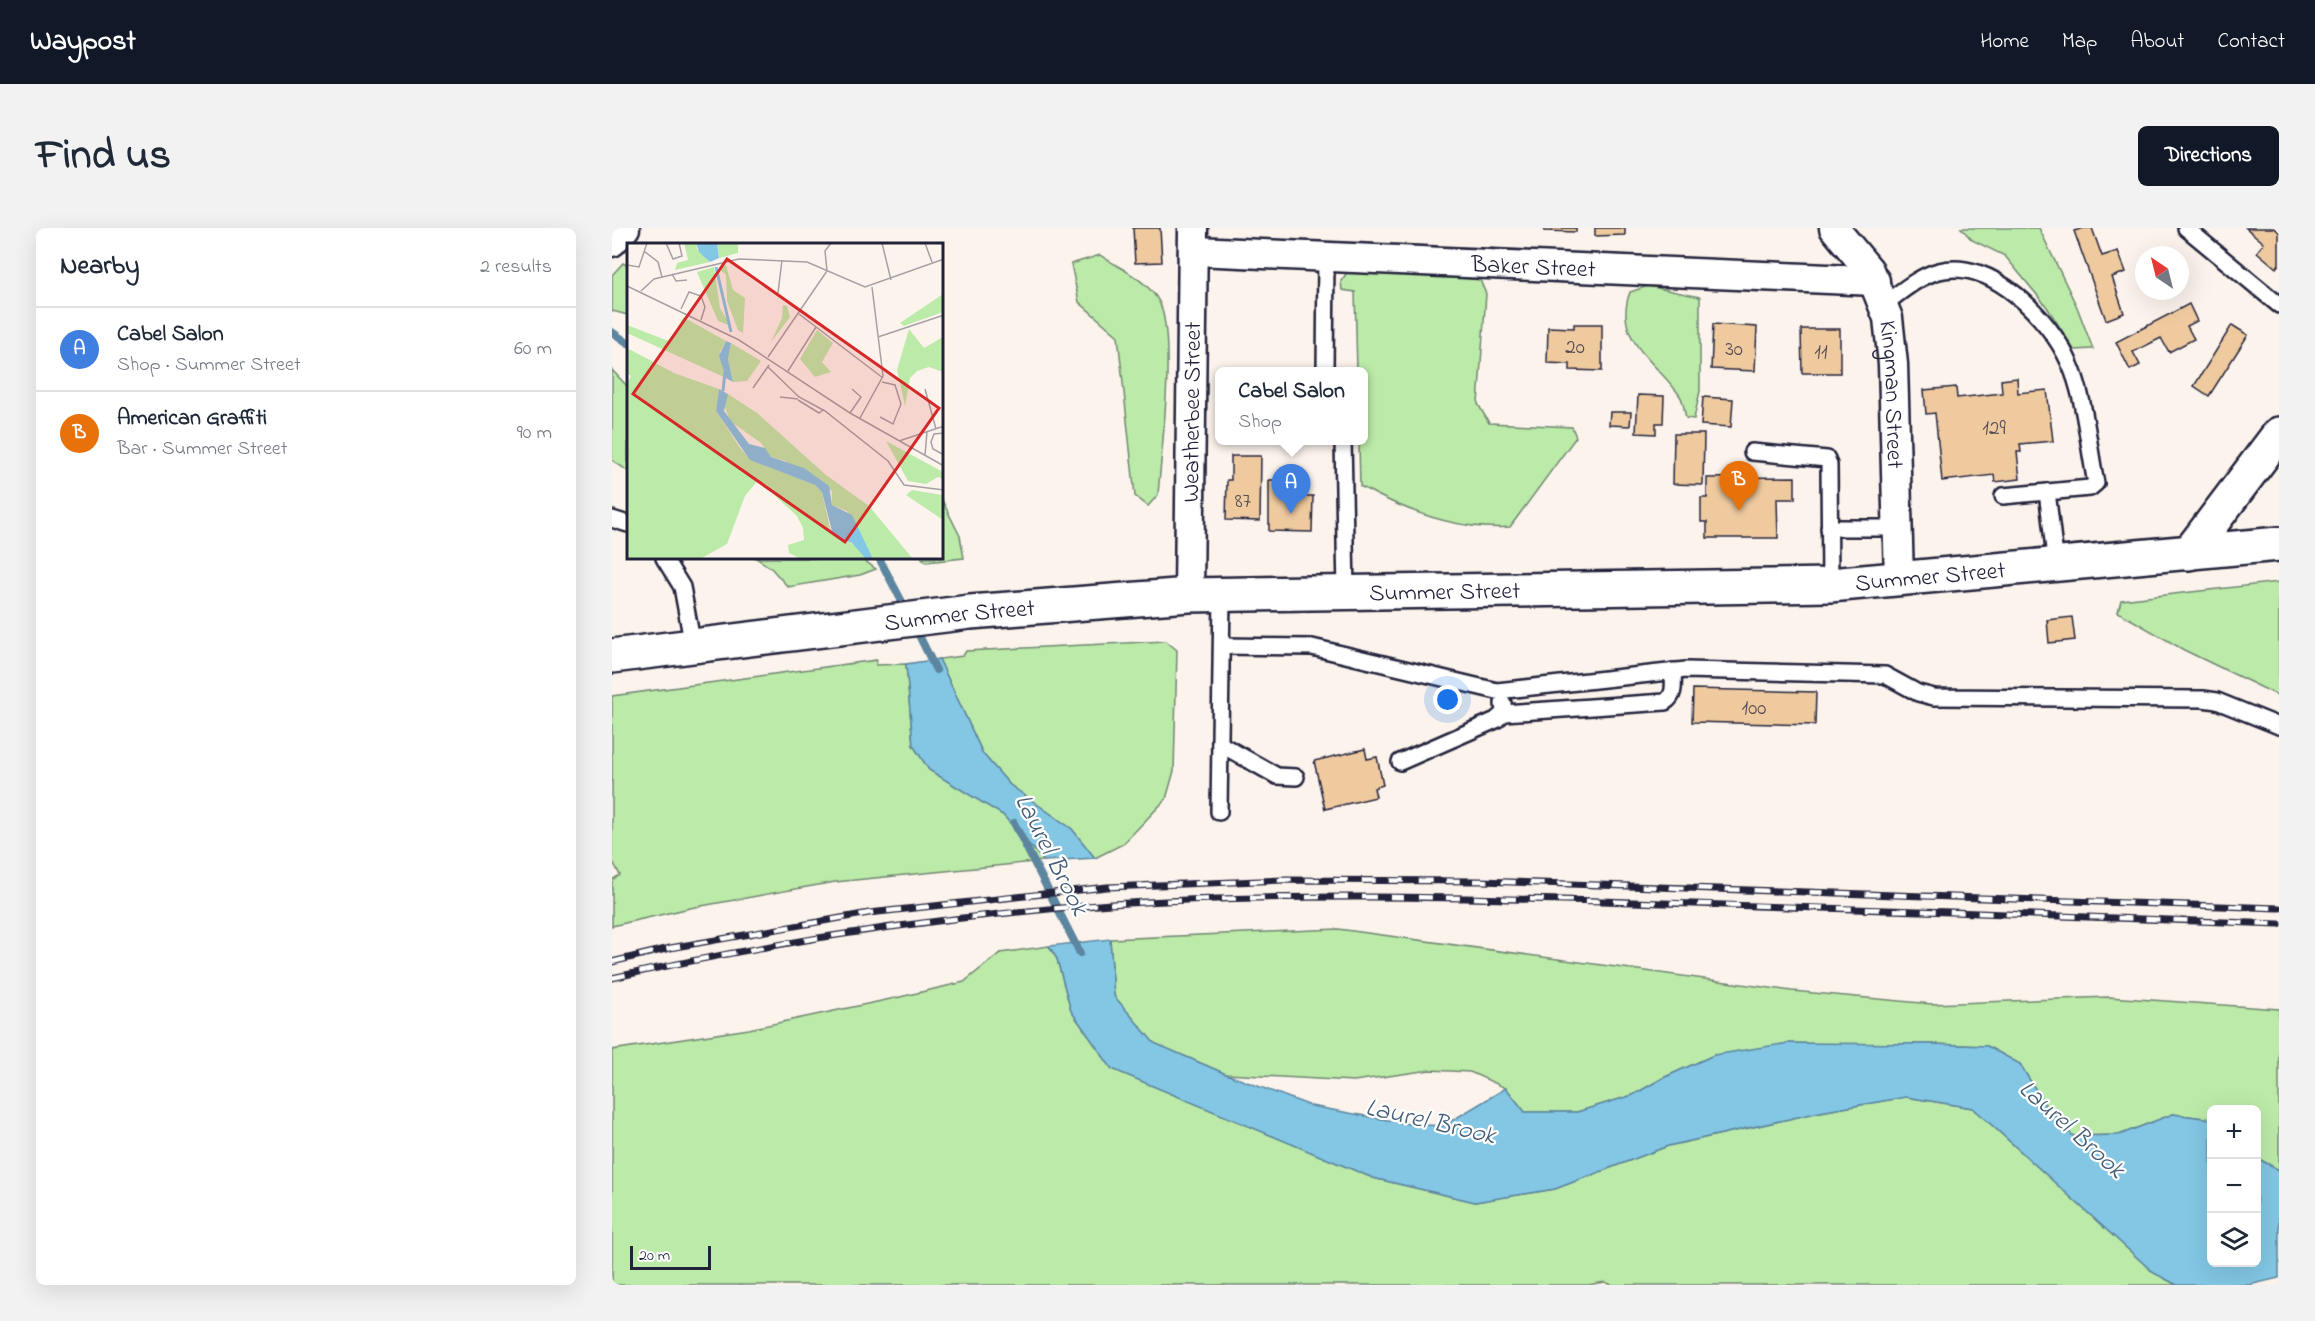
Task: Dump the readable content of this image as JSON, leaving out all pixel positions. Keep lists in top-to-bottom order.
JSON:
{
  "streets": {
    "main road": ["Summer Street"],
    "street": ["Baker Street", "Kingman Street", "Weatherbee Street"]
  },
  "crossings": [
    ["Baker Street", "Kingman Street"],
    ["Baker Street", "Weatherbee Street"],
    ["Kingman Street", "Summer Street"],
    ["Weatherbee Street", "Summer Street"]
  ],
  "water": ["Laurel Brook"],
  "house_numbers": [
    "20",
    "30",
    "11",
    "129",
    "87",
    "100"
  ],
  "scale_bar": "20 m",
  "north": "top left",
  "page": {
    "header": "Waypost",
    "nav": [
      "Home",
      "Map",
      "About",
      "Contact"
    ],
    "title": "Find us",
    "buttons": "Directions",
    "heading": ["Nearby", "2 results"],
    "list": [
      {
        "mark": "A",
        "name": "Cabel Salon",
        "note": "Shop · Summer Street",
        "value": "60 m"
      },
      {
        "mark": "B",
        "name": "American Graffiti",
        "note": "Bar · Summer Street",
        "value": "90 m"
      }
    ],
    "popup": ["Cabel Salon", "Shop"],
    "pins": ["B", "A"],
    "map_buttons": ["+", "−"],
    "scale": "20 m"
  }
}
